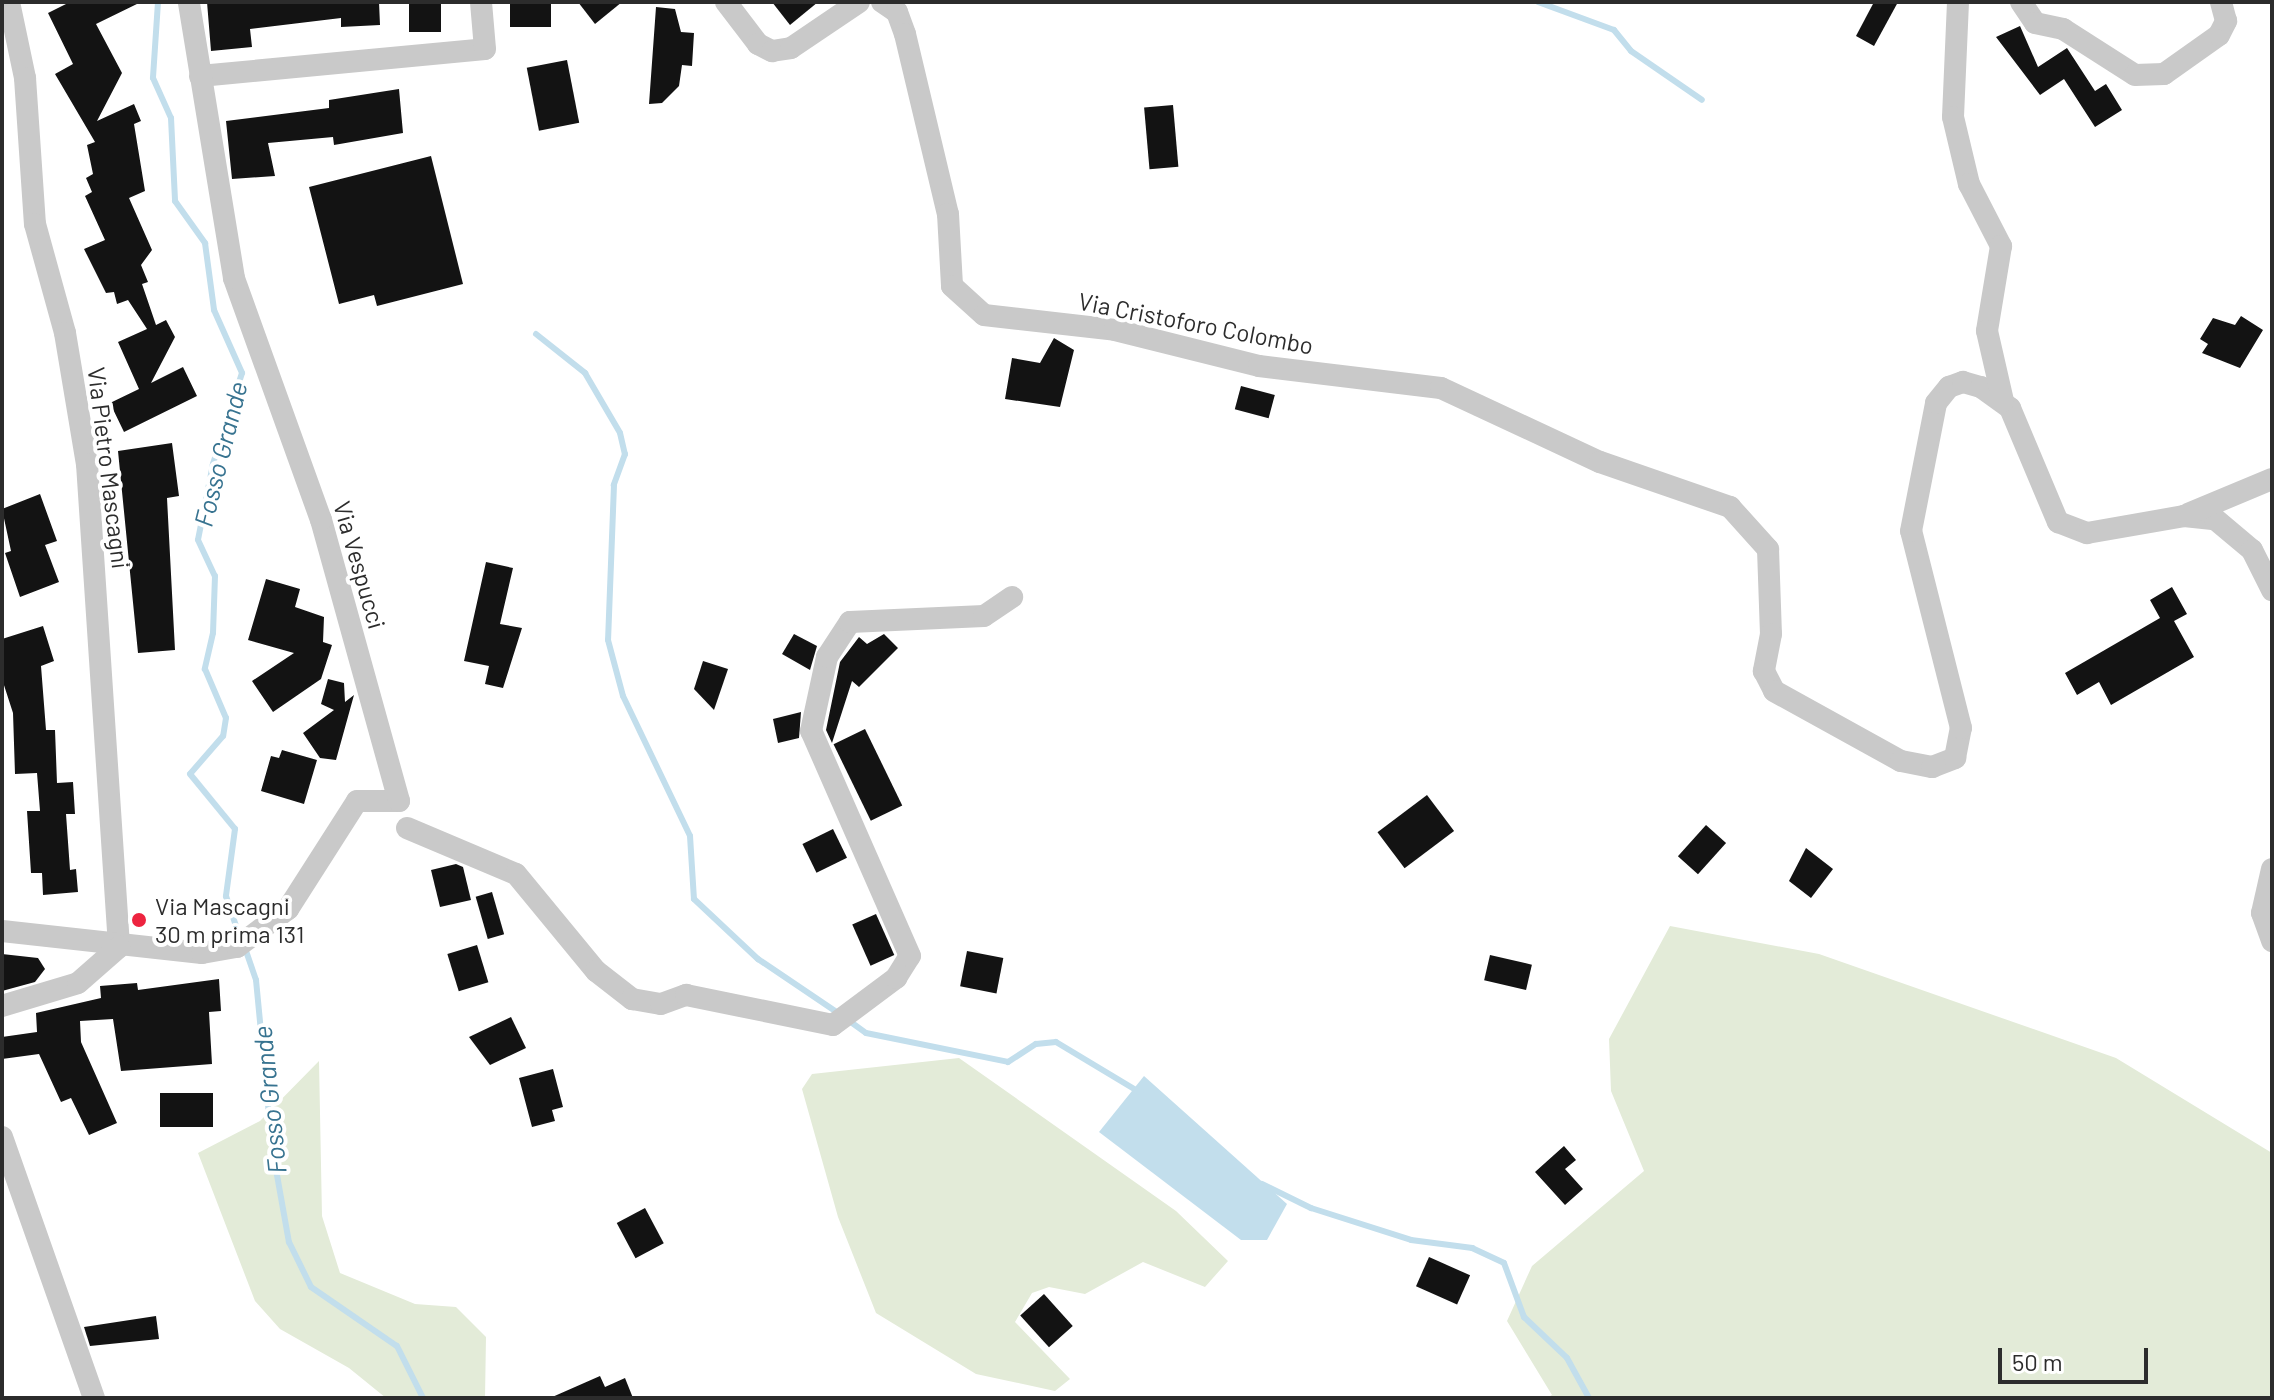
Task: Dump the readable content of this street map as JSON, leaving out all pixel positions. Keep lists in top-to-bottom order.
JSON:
{
  "streets": {
    "street": ["Via Cristoforo Colombo", "Via Pietro Mascagni", "Via Vespucci"]
  },
  "crossings": [
    ["Via Pietro Mascagni", "Via Vespucci"]
  ],
  "water": ["Fosso Grande"],
  "places": ["Via Mascagni 30 m prima 131"],
  "scale_bar": "50 m"
}
